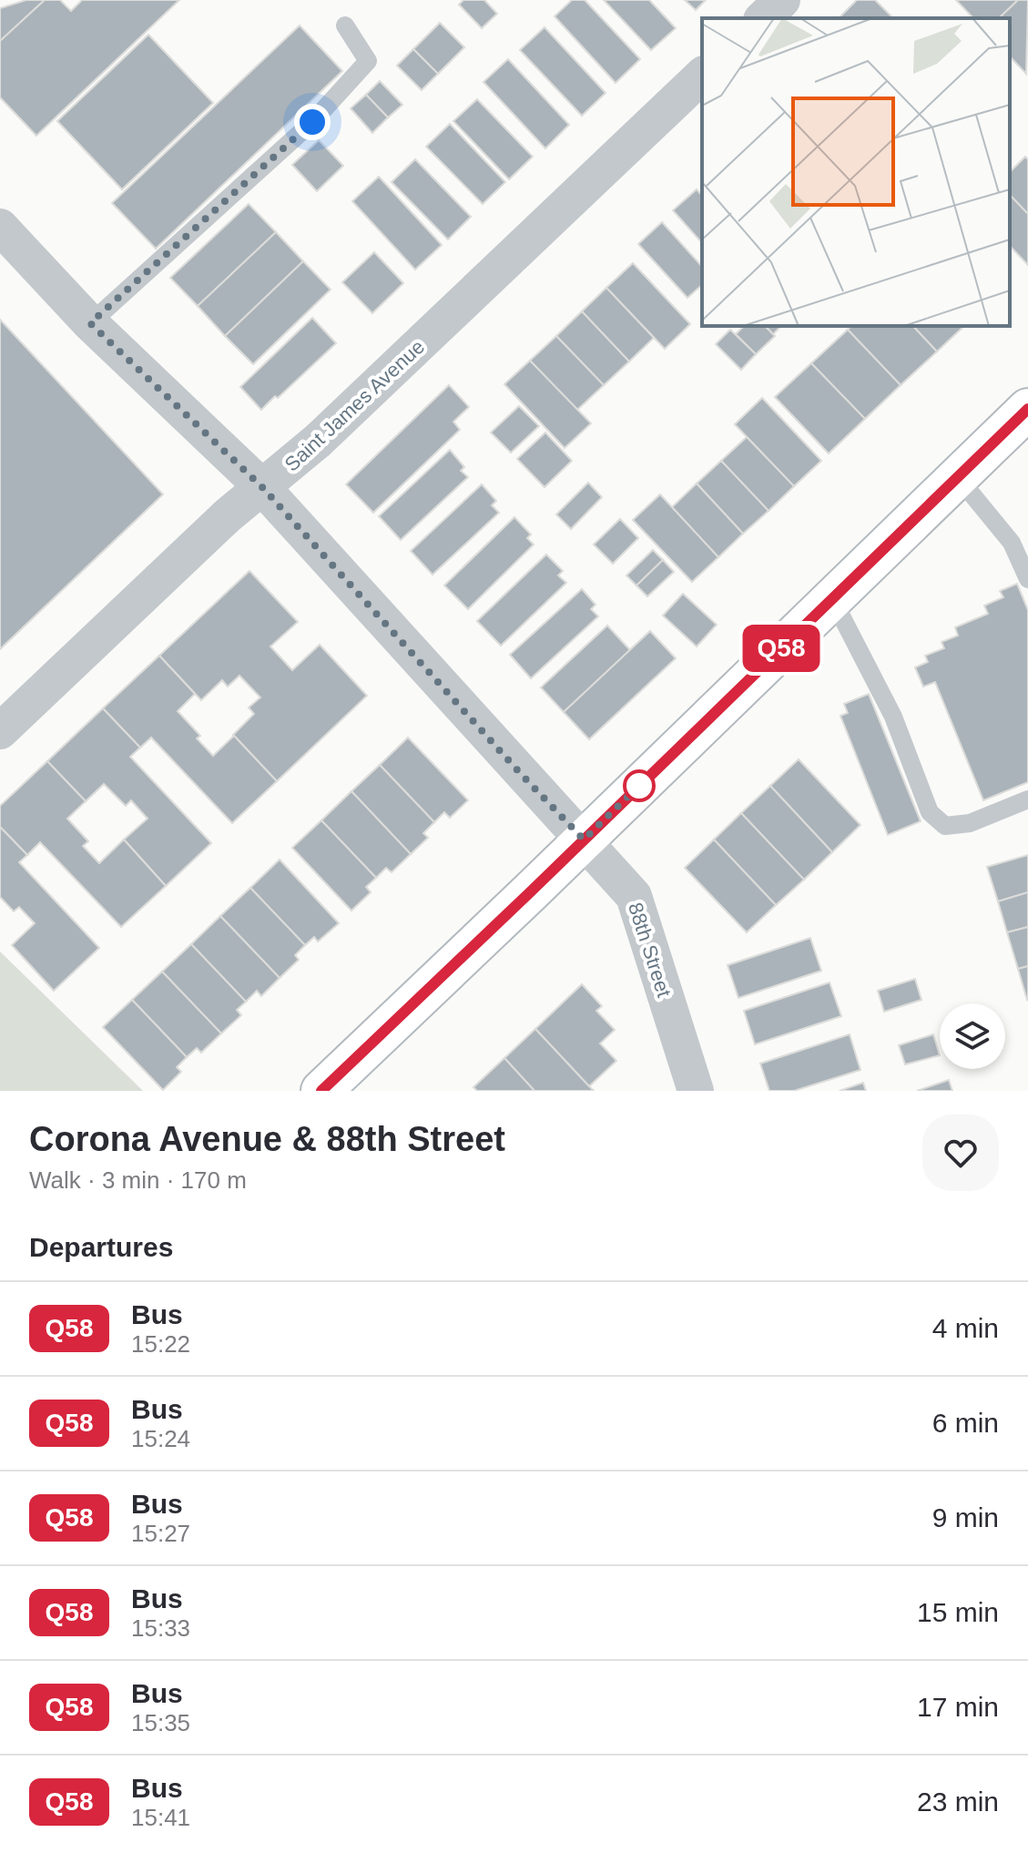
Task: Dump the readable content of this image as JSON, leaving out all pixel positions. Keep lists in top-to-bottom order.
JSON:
{
  "streets": {
    "street": ["Saint James Avenue", "88th Street"]
  },
  "crossings": [
    ["Saint James Avenue", "88th Street"]
  ],
  "lines": ["bus line Q58"],
  "page": {
    "on_map": "Q58",
    "heading": [
      ["Corona Avenue & 88th Street", "Walk · 3 min · 170 m"],
      "Departures"
    ],
    "list": [
      {
        "mark": "Q58",
        "name": "Bus",
        "note": "15:22",
        "value": "4 min"
      },
      {
        "mark": "Q58",
        "name": "Bus",
        "note": "15:24",
        "value": "6 min"
      },
      {
        "mark": "Q58",
        "name": "Bus",
        "note": "15:27",
        "value": "9 min"
      },
      {
        "mark": "Q58",
        "name": "Bus",
        "note": "15:33",
        "value": "15 min"
      },
      {
        "mark": "Q58",
        "name": "Bus",
        "note": "15:35",
        "value": "17 min"
      },
      {
        "mark": "Q58",
        "name": "Bus",
        "note": "15:41",
        "value": "23 min"
      }
    ]
  }
}
